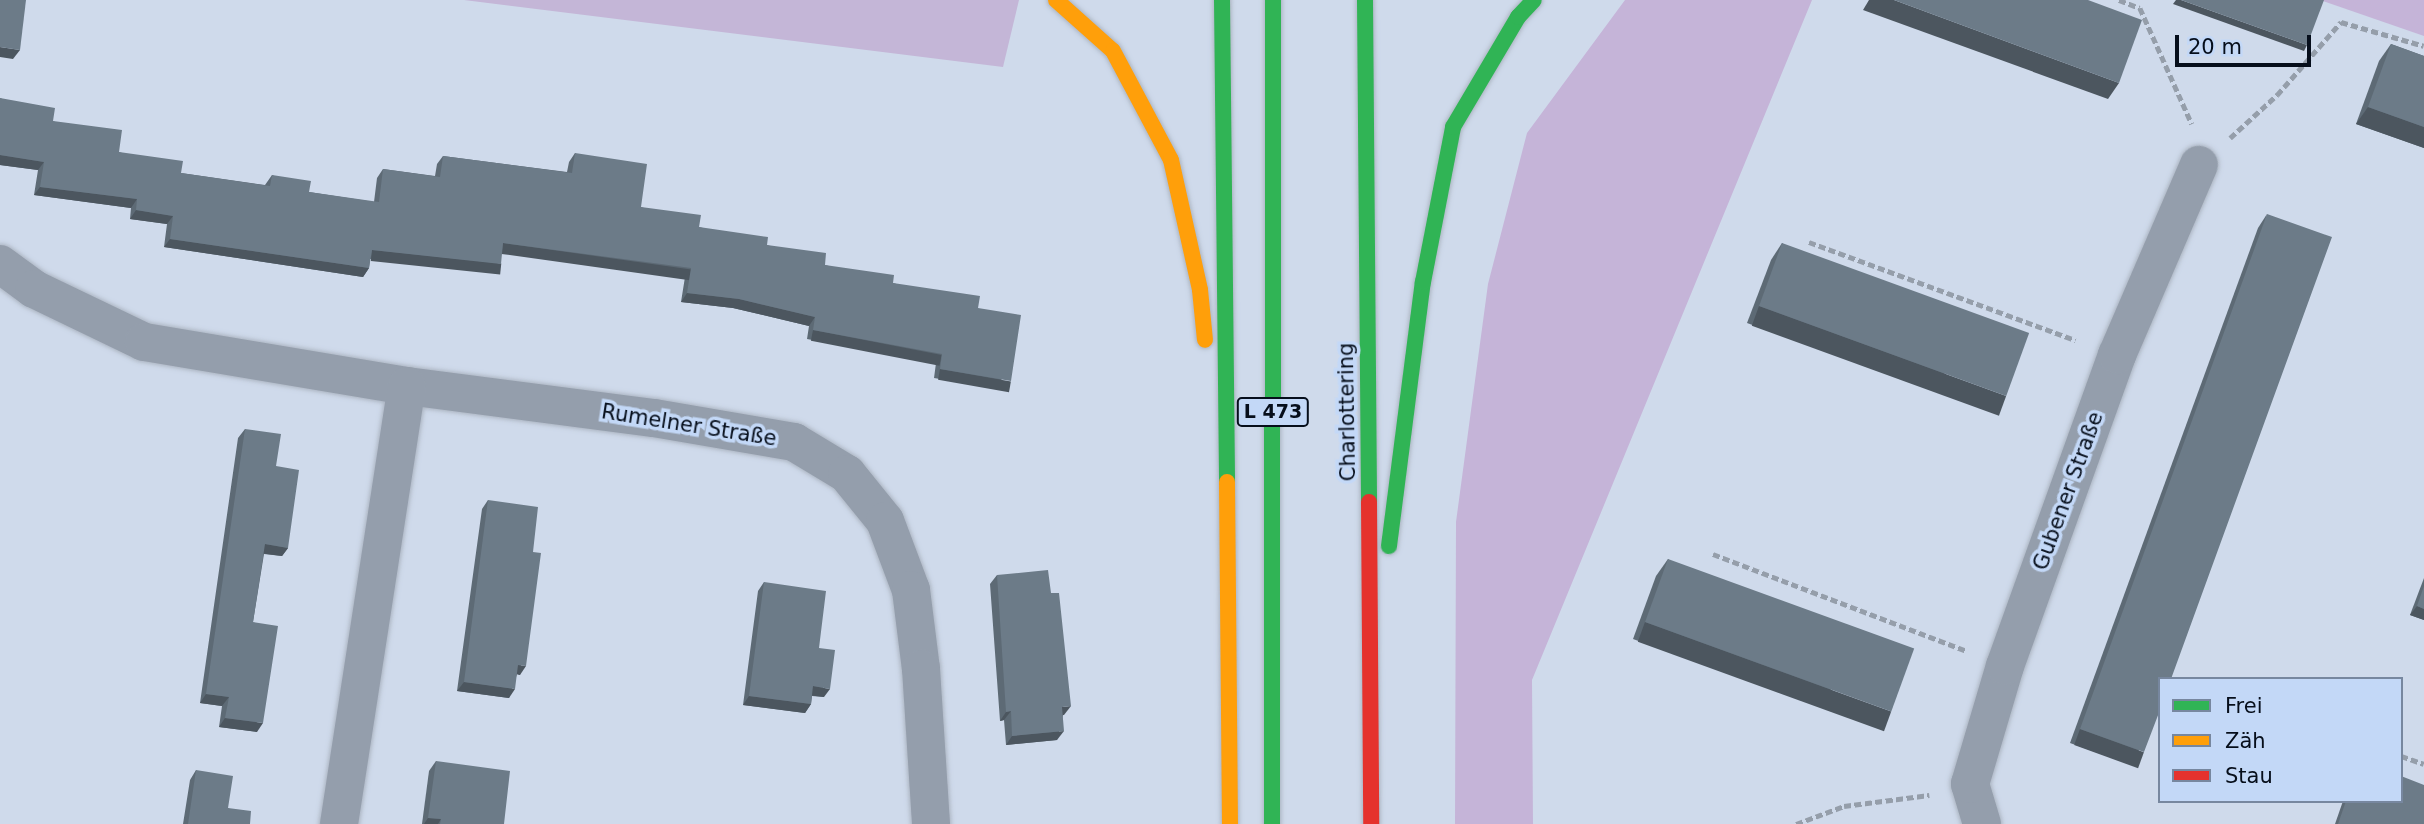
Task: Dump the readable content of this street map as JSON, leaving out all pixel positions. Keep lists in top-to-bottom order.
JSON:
{
  "streets": {
    "highway": ["L 473", "Charlottering"],
    "street": ["Rumelner Straße", "Gubener Straße"]
  },
  "legend": ["Frei", "Zäh", "Stau"],
  "scale_bar": "20 m"
}
